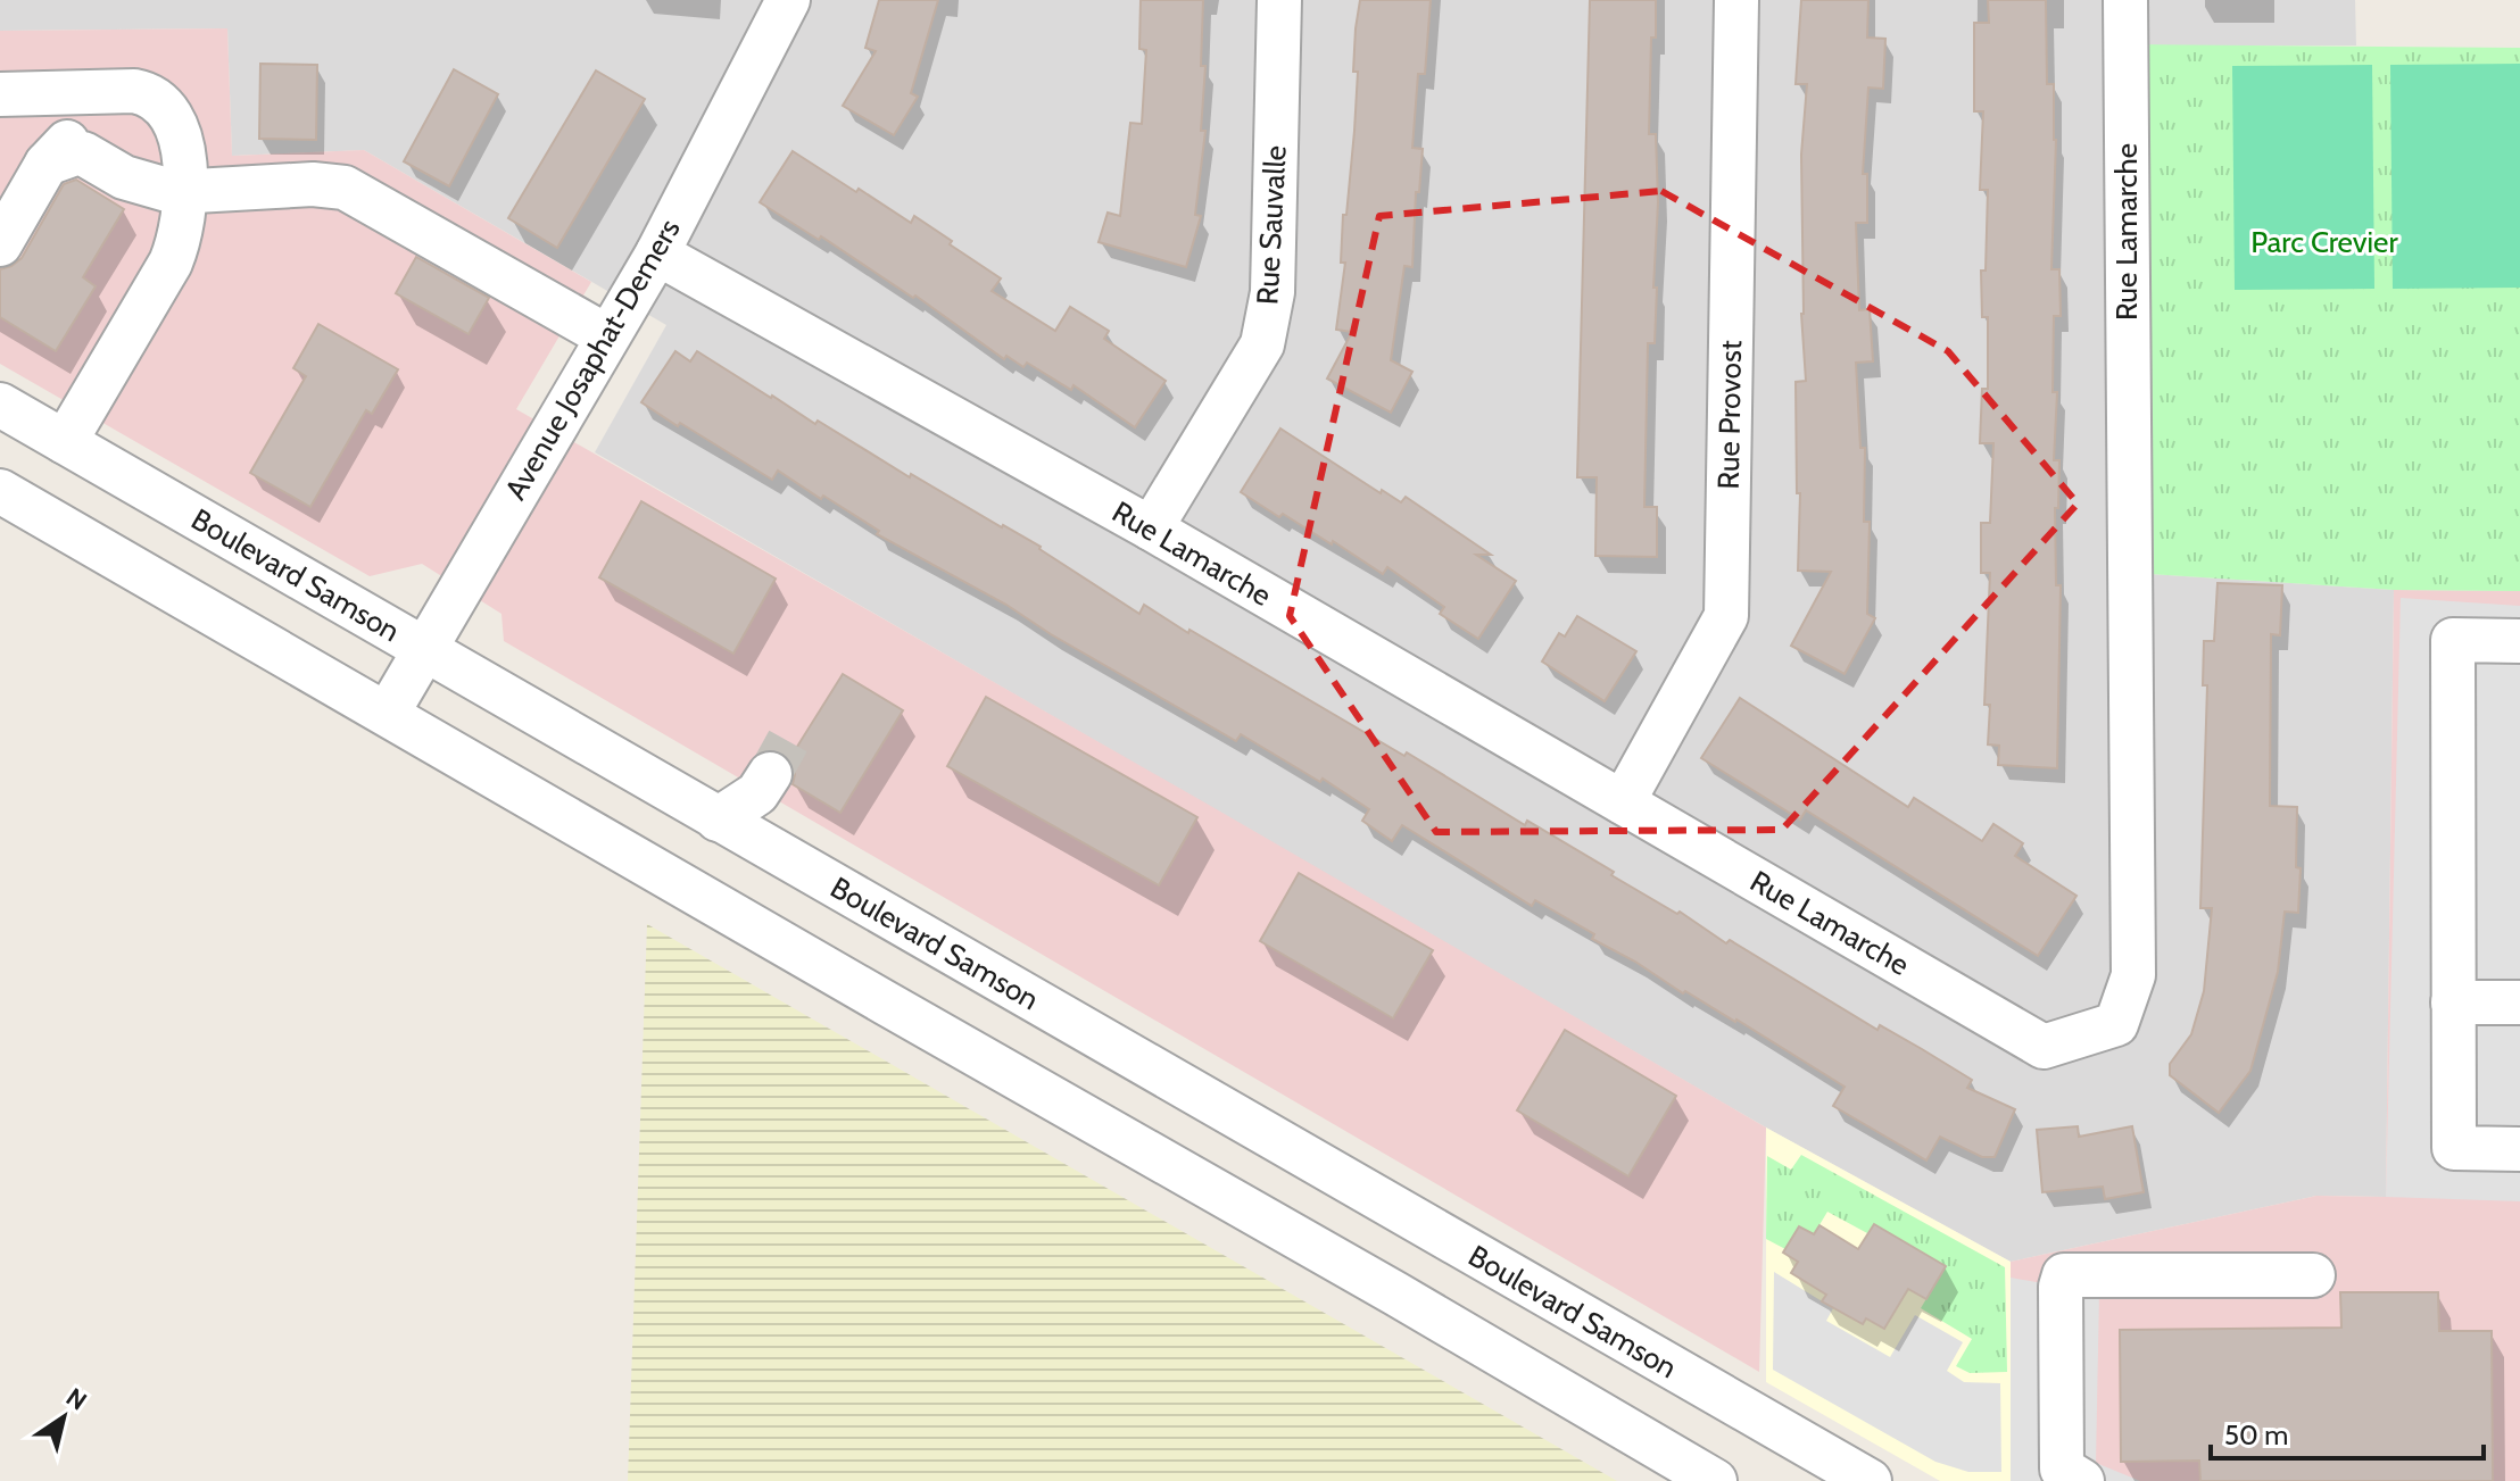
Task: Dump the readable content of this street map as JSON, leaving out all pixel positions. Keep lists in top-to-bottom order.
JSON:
{
  "streets": {
    "street": [
      "Rue Sauvalle",
      "Rue Lamarche",
      "Avenue Josaphat-Demers",
      "Rue Provost",
      "Boulevard Samson"
    ]
  },
  "crossings": [
    ["Rue Sauvalle", "Rue Lamarche"],
    ["Rue Lamarche", "Avenue Josaphat-Demers"],
    ["Rue Lamarche", "Rue Provost"],
    ["Avenue Josaphat-Demers", "Boulevard Samson"]
  ],
  "parks": ["Parc Crevier"],
  "scale_bar": "50 m",
  "north": "top right"
}
